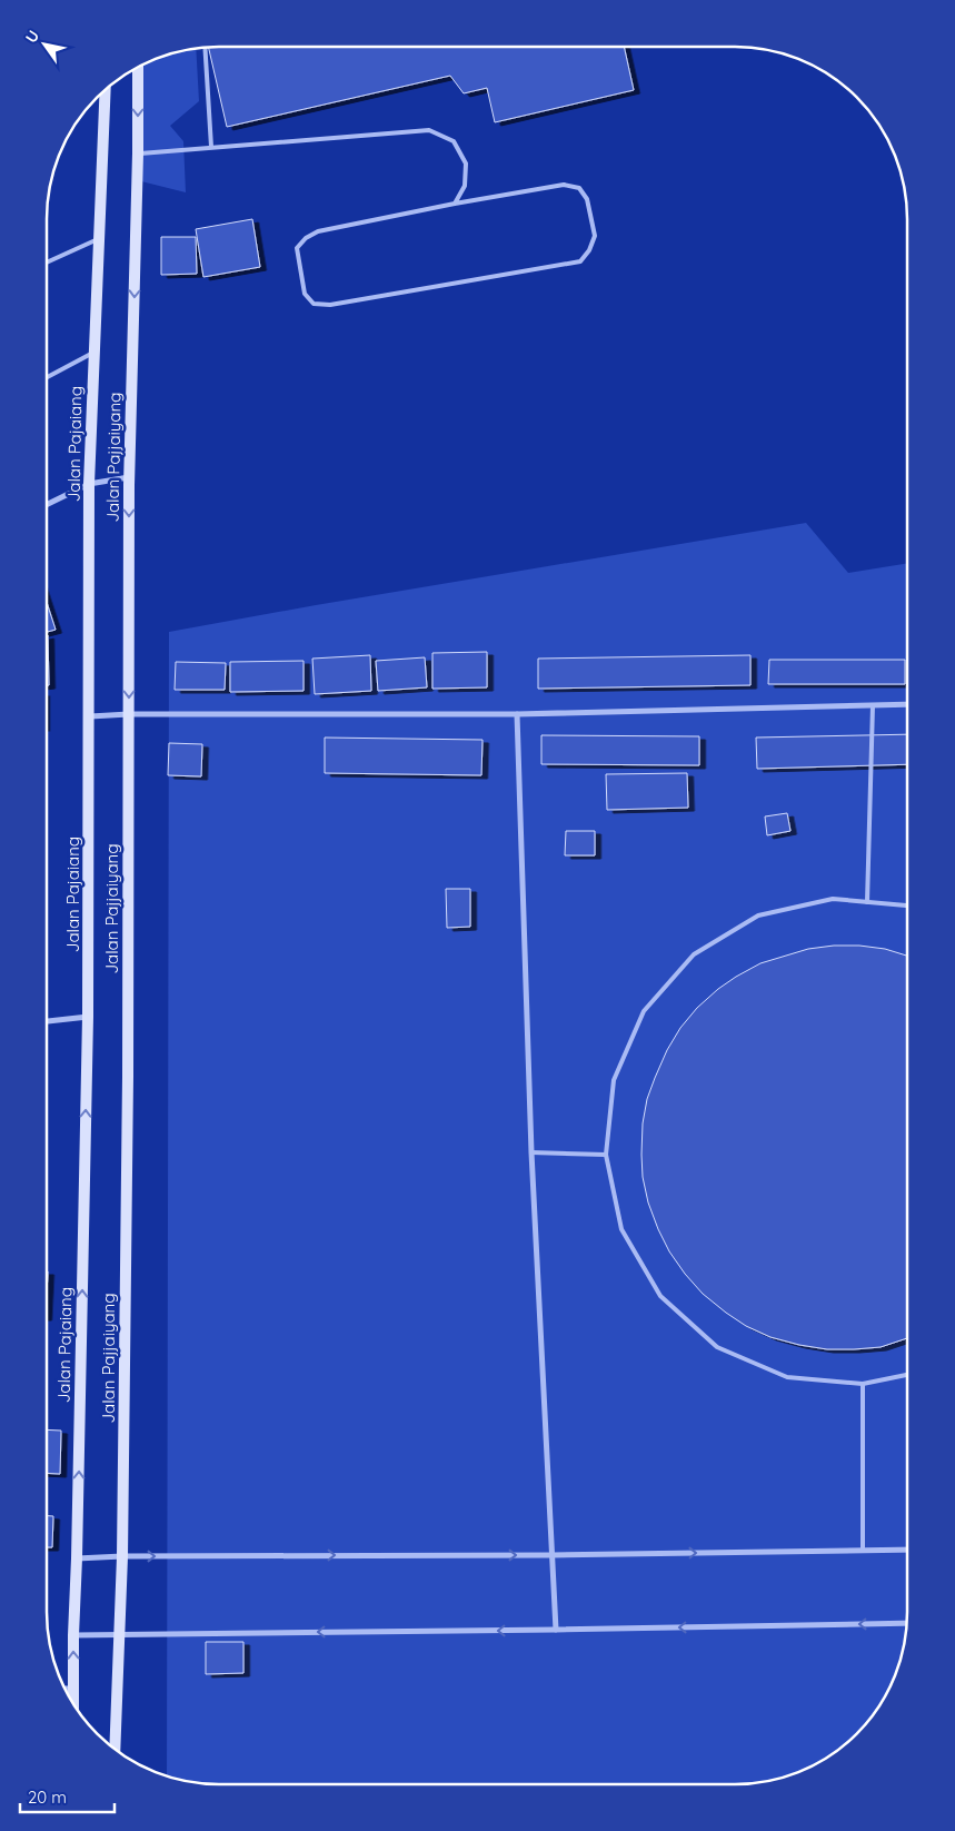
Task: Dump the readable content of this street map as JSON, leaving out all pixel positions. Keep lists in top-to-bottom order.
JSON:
{
  "streets": {
    "main road": ["Jalan Pajaiang", "Jalan Pajjaiyang"]
  },
  "one_way": ["Jalan Pajaiang", "Jalan Pajjaiyang"],
  "scale_bar": "20 m",
  "north": "top left"
}
